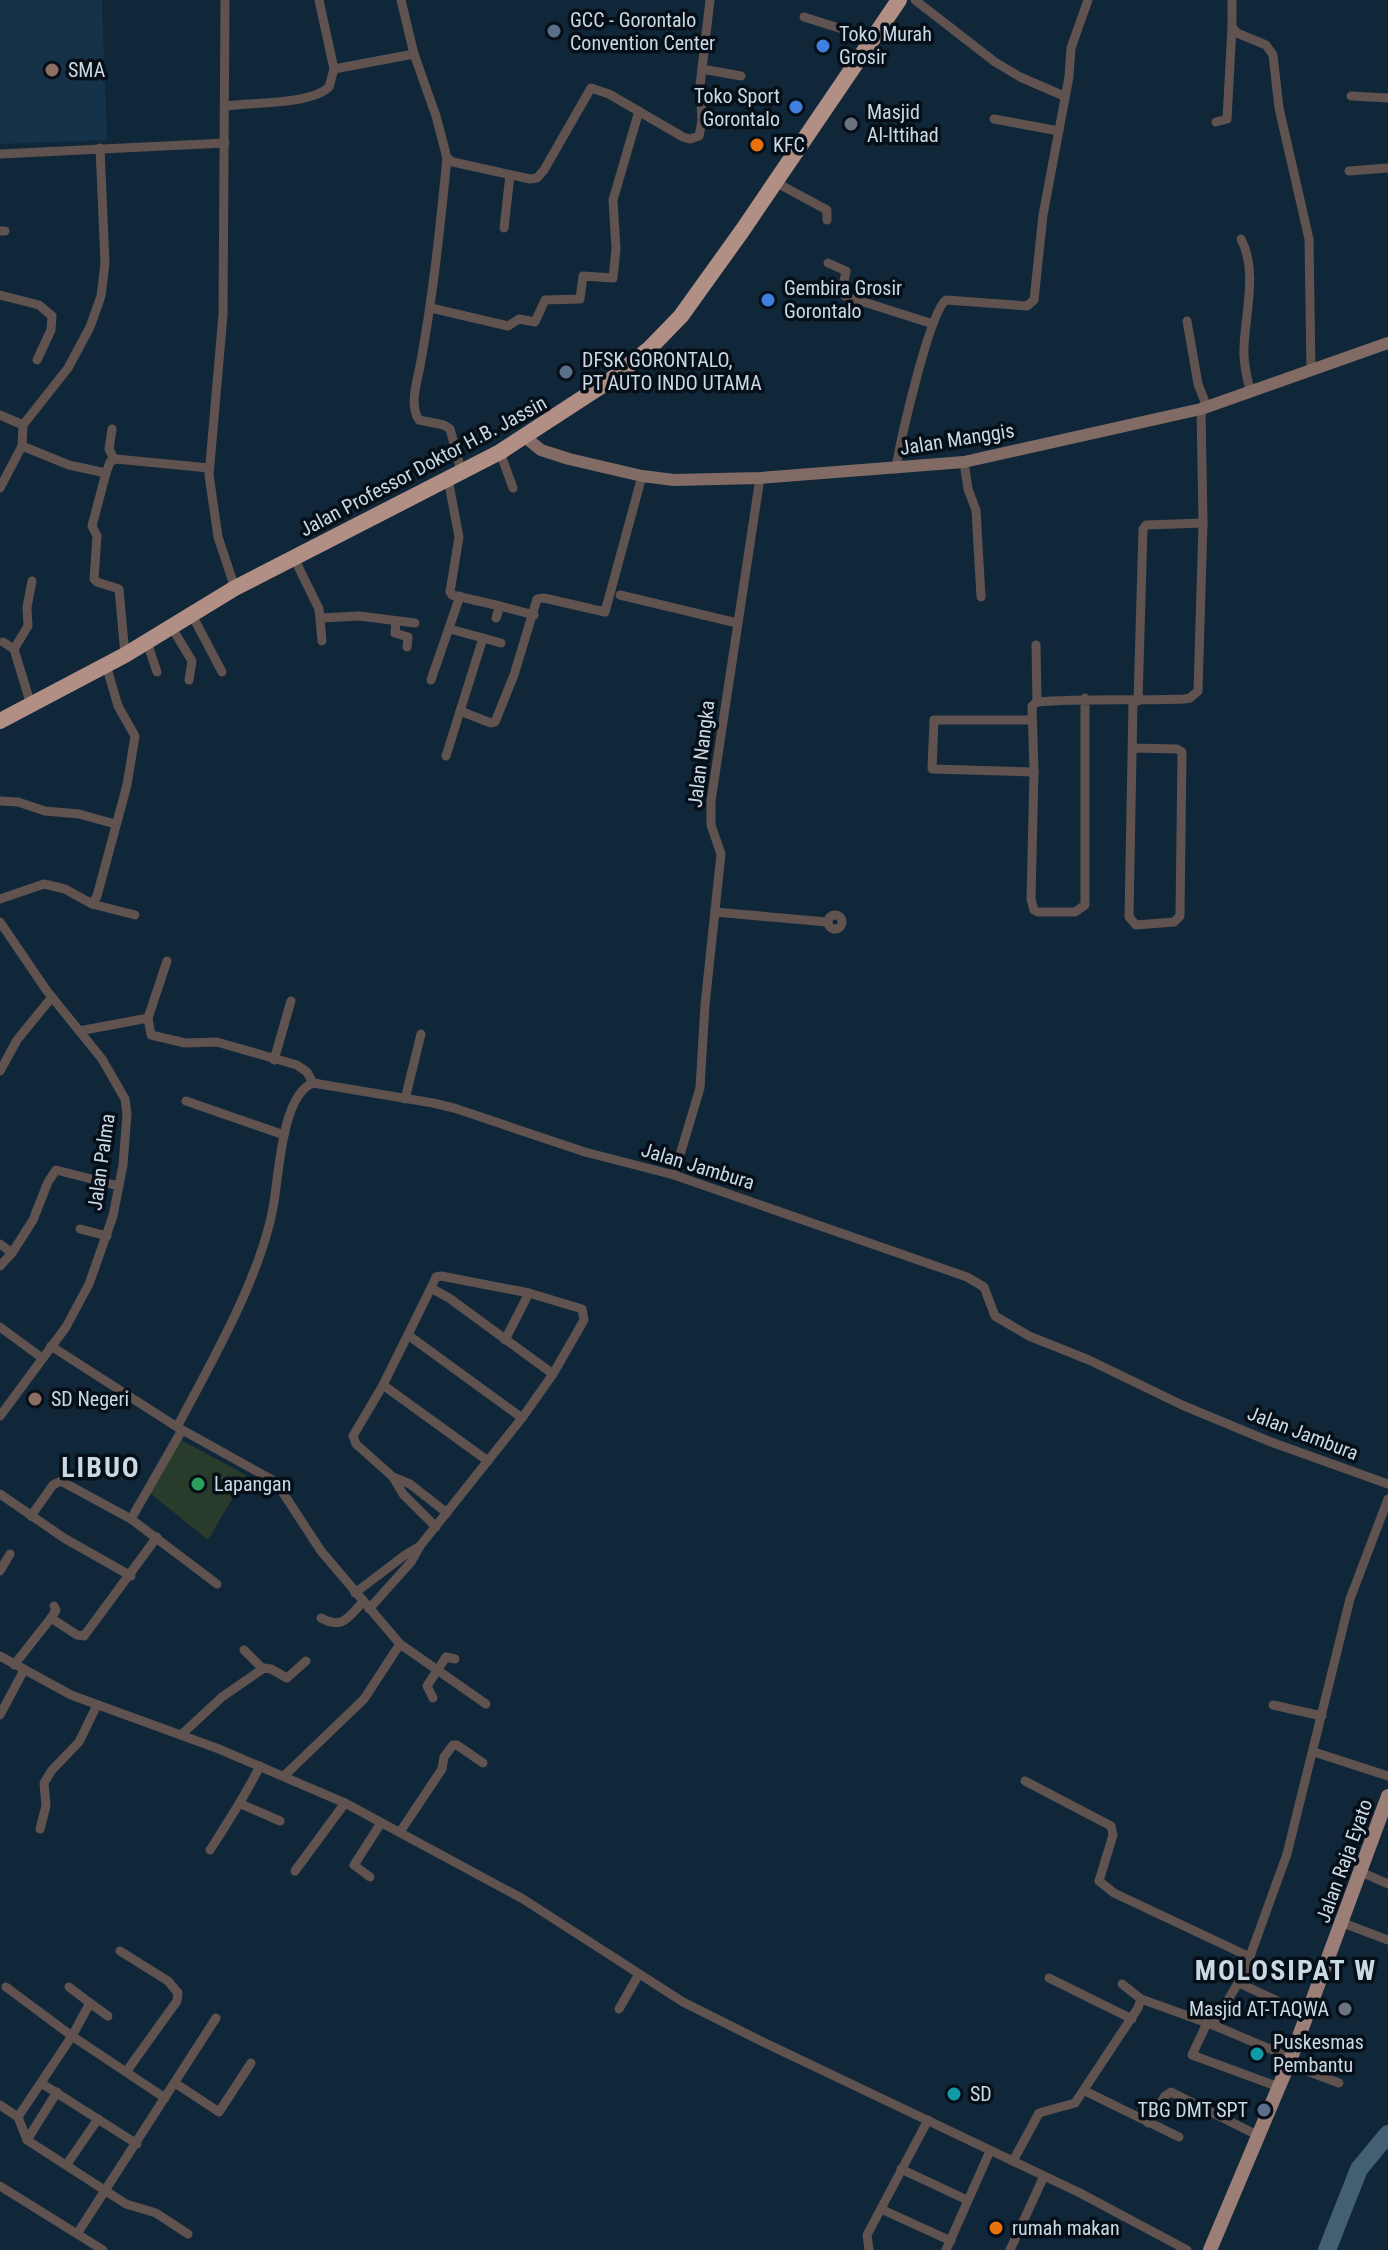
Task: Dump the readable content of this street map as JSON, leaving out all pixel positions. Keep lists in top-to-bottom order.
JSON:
{
  "streets": {
    "highway": ["Jalan Professor Doktor H.B. Jassin"],
    "main road": ["Jalan Raja Eyato"],
    "street": [
      "Jalan Manggis",
      "Jalan Nangka",
      "Jalan Palma",
      "Jalan Jambura"
    ]
  },
  "crossings": [
    ["Jalan Manggis", "Jalan Professor Doktor H.B. Jassin"],
    ["Jalan Manggis", "Jalan Nangka"],
    ["Jalan Nangka", "Jalan Jambura"]
  ],
  "districts": ["LIBUO", "MOLOSIPAT W"],
  "places": [
    "GCC - Gorontalo Convention Center",
    "Toko Murah Grosir",
    "SMA",
    "Toko Sport Gorontalo",
    "Masjid Al-Ittihad",
    "KFC",
    "Gembira Grosir Gorontalo",
    "DFSK GORONTALO, PT AUTO INDO UTAMA",
    "SD Negeri",
    "Lapangan",
    "Masjid AT-TAQWA",
    "Puskesmas Pembantu",
    "SD",
    "TBG DMT SPT",
    "rumah makan"
  ]
}
